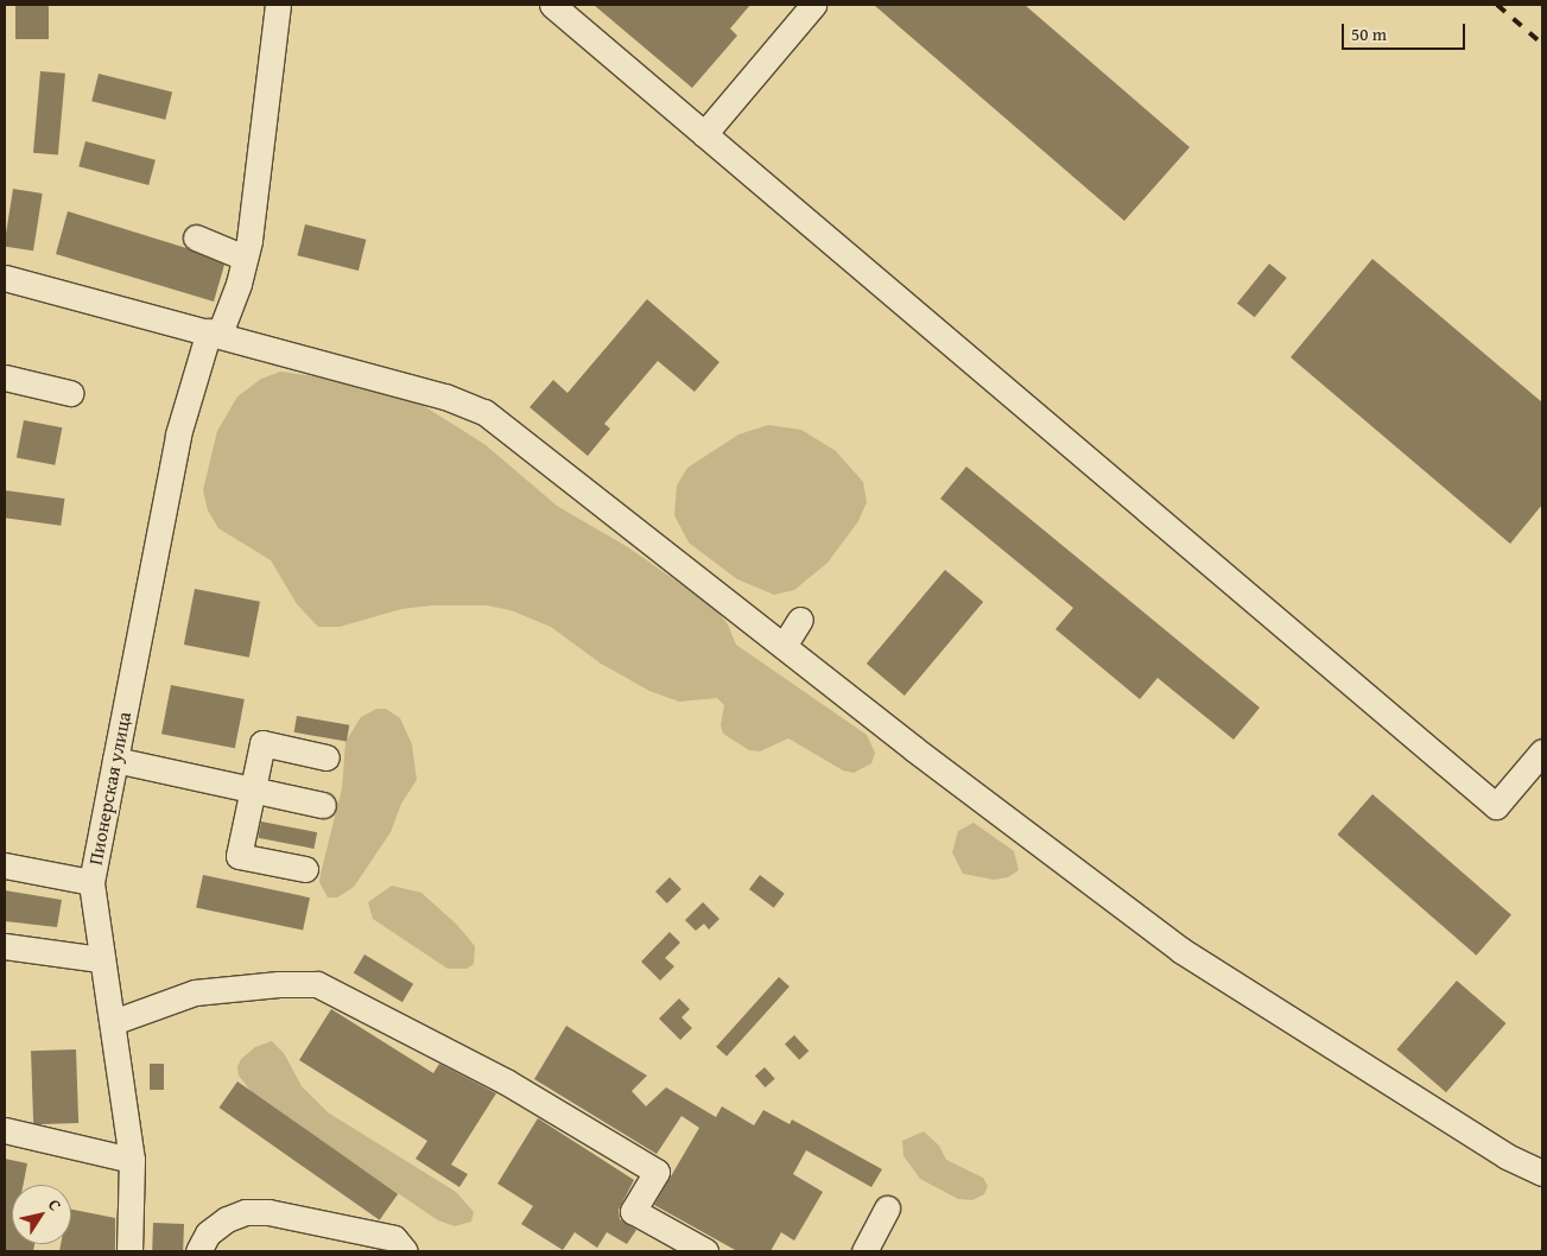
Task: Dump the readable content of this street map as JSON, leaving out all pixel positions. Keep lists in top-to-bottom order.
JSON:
{
  "streets": {
    "street": ["Пионерская улица"]
  },
  "scale_bar": "50 m",
  "north": "top right"
}
